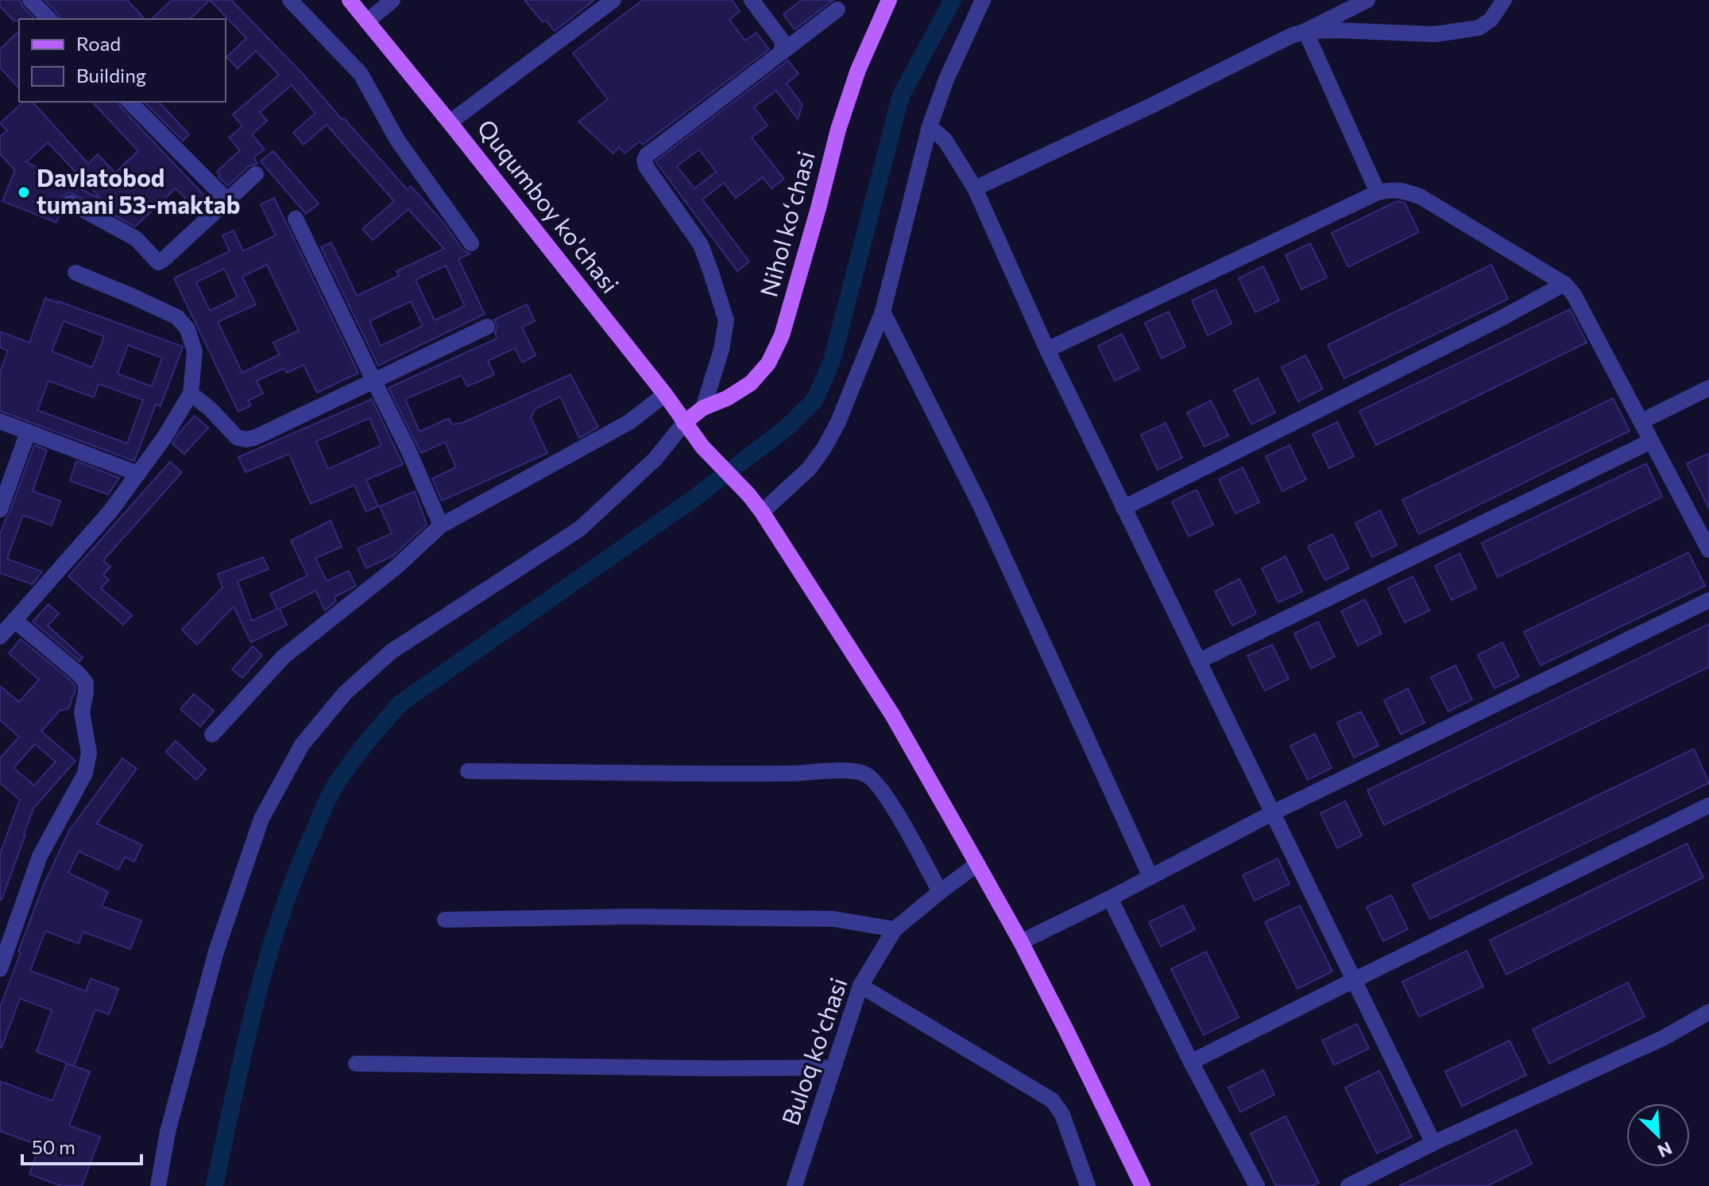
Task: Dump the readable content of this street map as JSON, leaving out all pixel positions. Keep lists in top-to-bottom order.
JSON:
{
  "streets": {
    "main road": ["Ququmboy ko'chasi", "Nihol koʻchasi"],
    "street": ["Buloq ko'chasi"]
  },
  "crossings": [
    ["Ququmboy ko'chasi", "Nihol koʻchasi"],
    ["Ququmboy ko'chasi", "Buloq ko'chasi"]
  ],
  "places": ["Davlatobod tumani 53-maktab"],
  "legend": ["Road", "Building"],
  "scale_bar": "50 m",
  "north": "bottom right"
}
